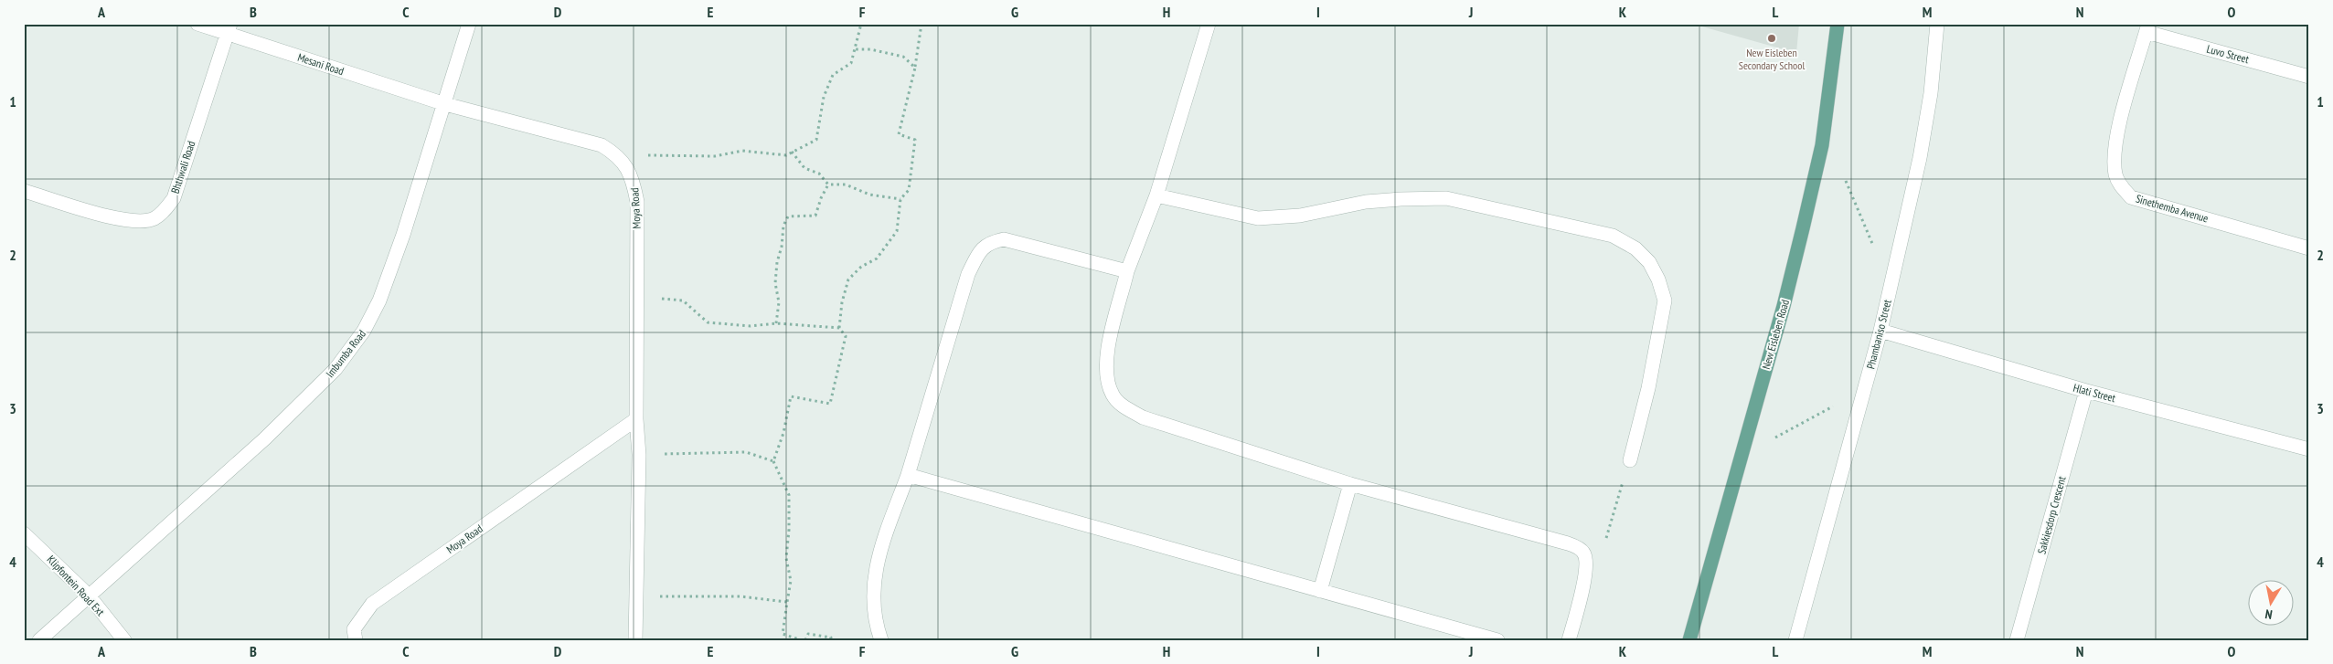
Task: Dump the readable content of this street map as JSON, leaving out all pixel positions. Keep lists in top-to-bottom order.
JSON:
{
  "streets": {
    "main road": ["New Eisleben Road"],
    "street": [
      "Luvo Street",
      "Mesani Road",
      "Bhthwali Road",
      "Moya Road",
      "Sinethemba Avenue",
      "Phambaniso Street",
      "Imbumba Road",
      "Hlati Street",
      "Sakkiesdorp Crescent",
      "Klipfontein Road Ext"
    ]
  },
  "crossings": [
    ["Luvo Street", "Sinethemba Avenue"],
    ["Mesani Road", "Bhthwali Road"],
    ["Mesani Road", "Moya Road"],
    ["Mesani Road", "Imbumba Road"],
    ["Moya Road", "Imbumba Road"],
    ["Phambaniso Street", "Hlati Street"],
    ["Imbumba Road", "Klipfontein Road Ext"],
    ["Hlati Street", "Sakkiesdorp Crescent"]
  ],
  "places": ["New Eisleben Secondary School"],
  "north": "bottom",
  "grid": {
    "columns": [
      "A",
      "B",
      "C",
      "D",
      "E",
      "F",
      "G",
      "H",
      "I",
      "J",
      "K",
      "L",
      "M",
      "N",
      "O"
    ],
    "rows": [
      "1",
      "2",
      "3",
      "4"
    ]
  }
}
